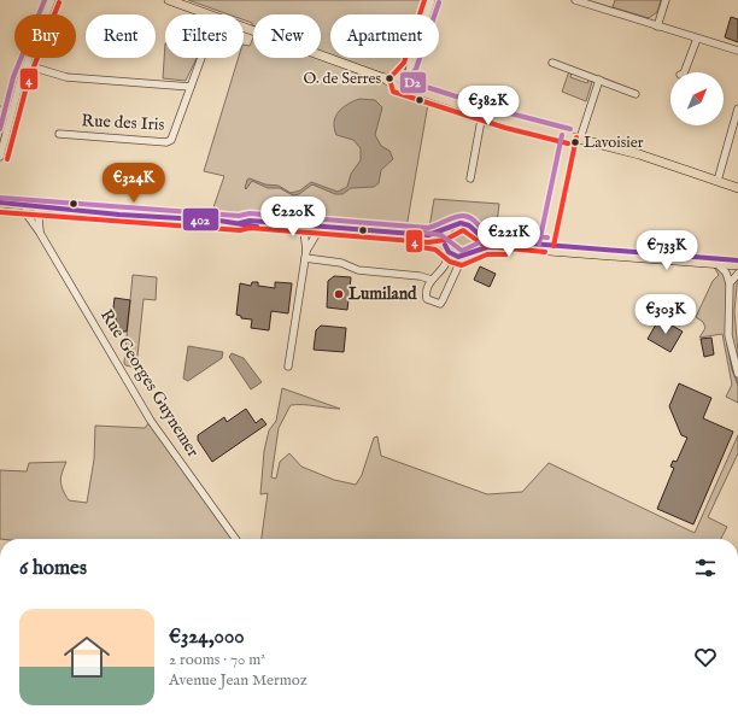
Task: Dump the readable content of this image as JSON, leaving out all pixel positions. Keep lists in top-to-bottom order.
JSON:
{
  "streets": {
    "street": ["Rue des Iris", "Rue Georges Guynemer"]
  },
  "places": ["O. de Serres", "Lavoisier", "Lumiland"],
  "lines": ["transit line 4", "transit line D2", "transit line 402"],
  "north": "top right",
  "page": {
    "chip": [
      "Buy",
      "Rent",
      "Filters",
      "New",
      "Apartment"
    ],
    "price": [
      "€382K",
      "€324K",
      "€220K",
      "€221K",
      "€733K",
      "€303K"
    ],
    "heading": "6 homes",
    "list": [
      {
        "name": "€324,000",
        "note": "2 rooms · 70 m² · Avenue Jean Mermoz"
      }
    ]
  }
}
